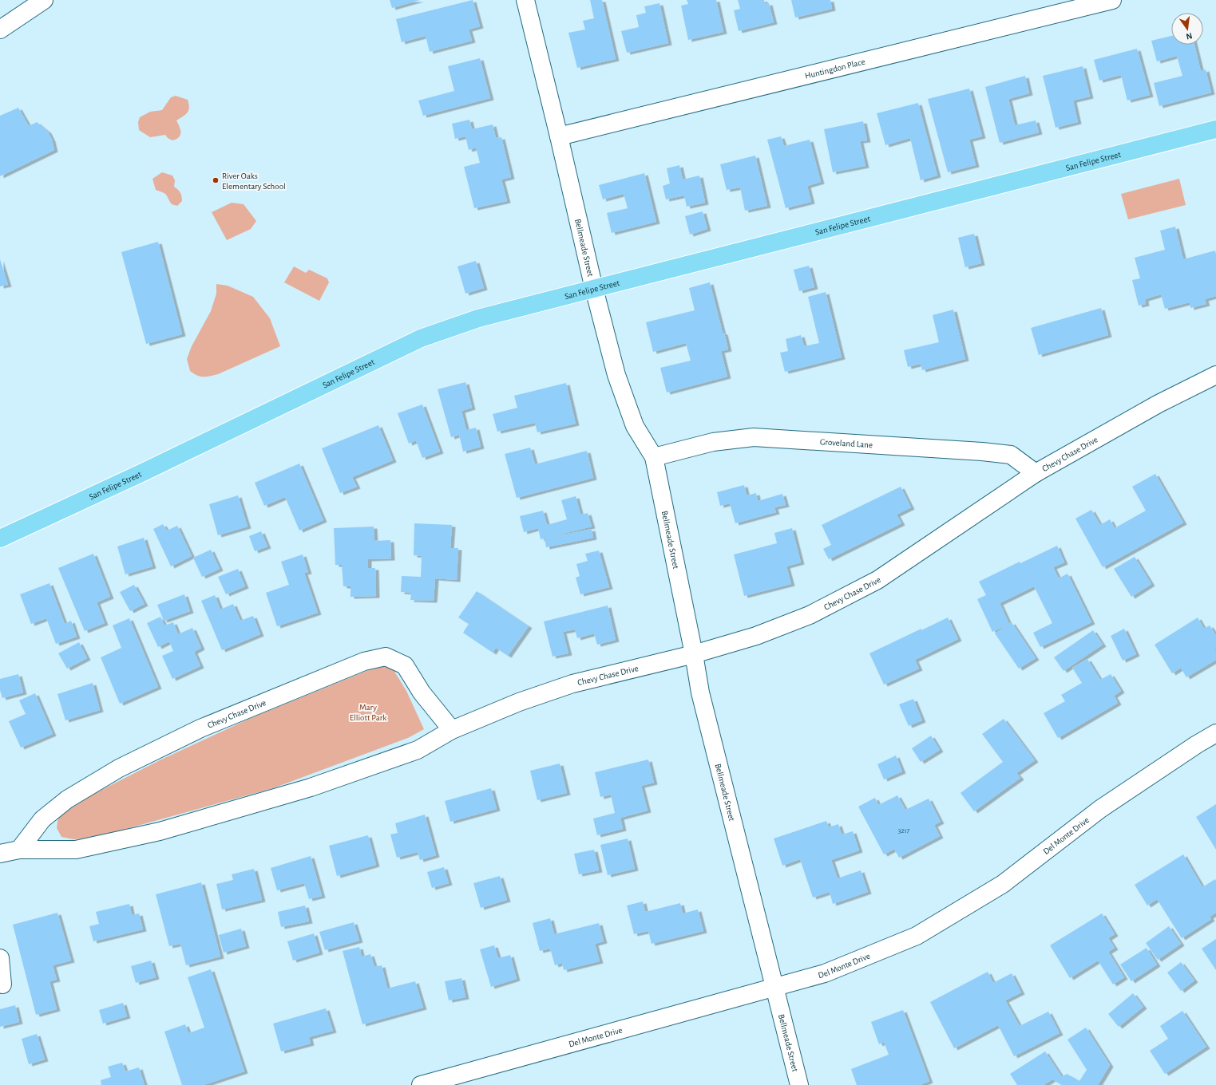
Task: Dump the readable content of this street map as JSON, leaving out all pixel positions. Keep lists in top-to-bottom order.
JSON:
{
  "streets": {
    "main road": ["San Felipe Street"],
    "street": [
      "Huntingdon Place",
      "Bellmeade Street",
      "Groveland Lane",
      "Chevy Chase Drive",
      "Del Monte Drive"
    ]
  },
  "crossings": [
    ["Huntingdon Place", "Bellmeade Street"],
    ["San Felipe Street", "Bellmeade Street"],
    ["Bellmeade Street", "Groveland Lane"],
    ["Bellmeade Street", "Chevy Chase Drive"],
    ["Bellmeade Street", "Del Monte Drive"],
    ["Groveland Lane", "Chevy Chase Drive"]
  ],
  "parks": ["Mary Elliott Park"],
  "places": ["River Oaks Elementary School"],
  "house_numbers": ["3217"],
  "north": "bottom"
}
